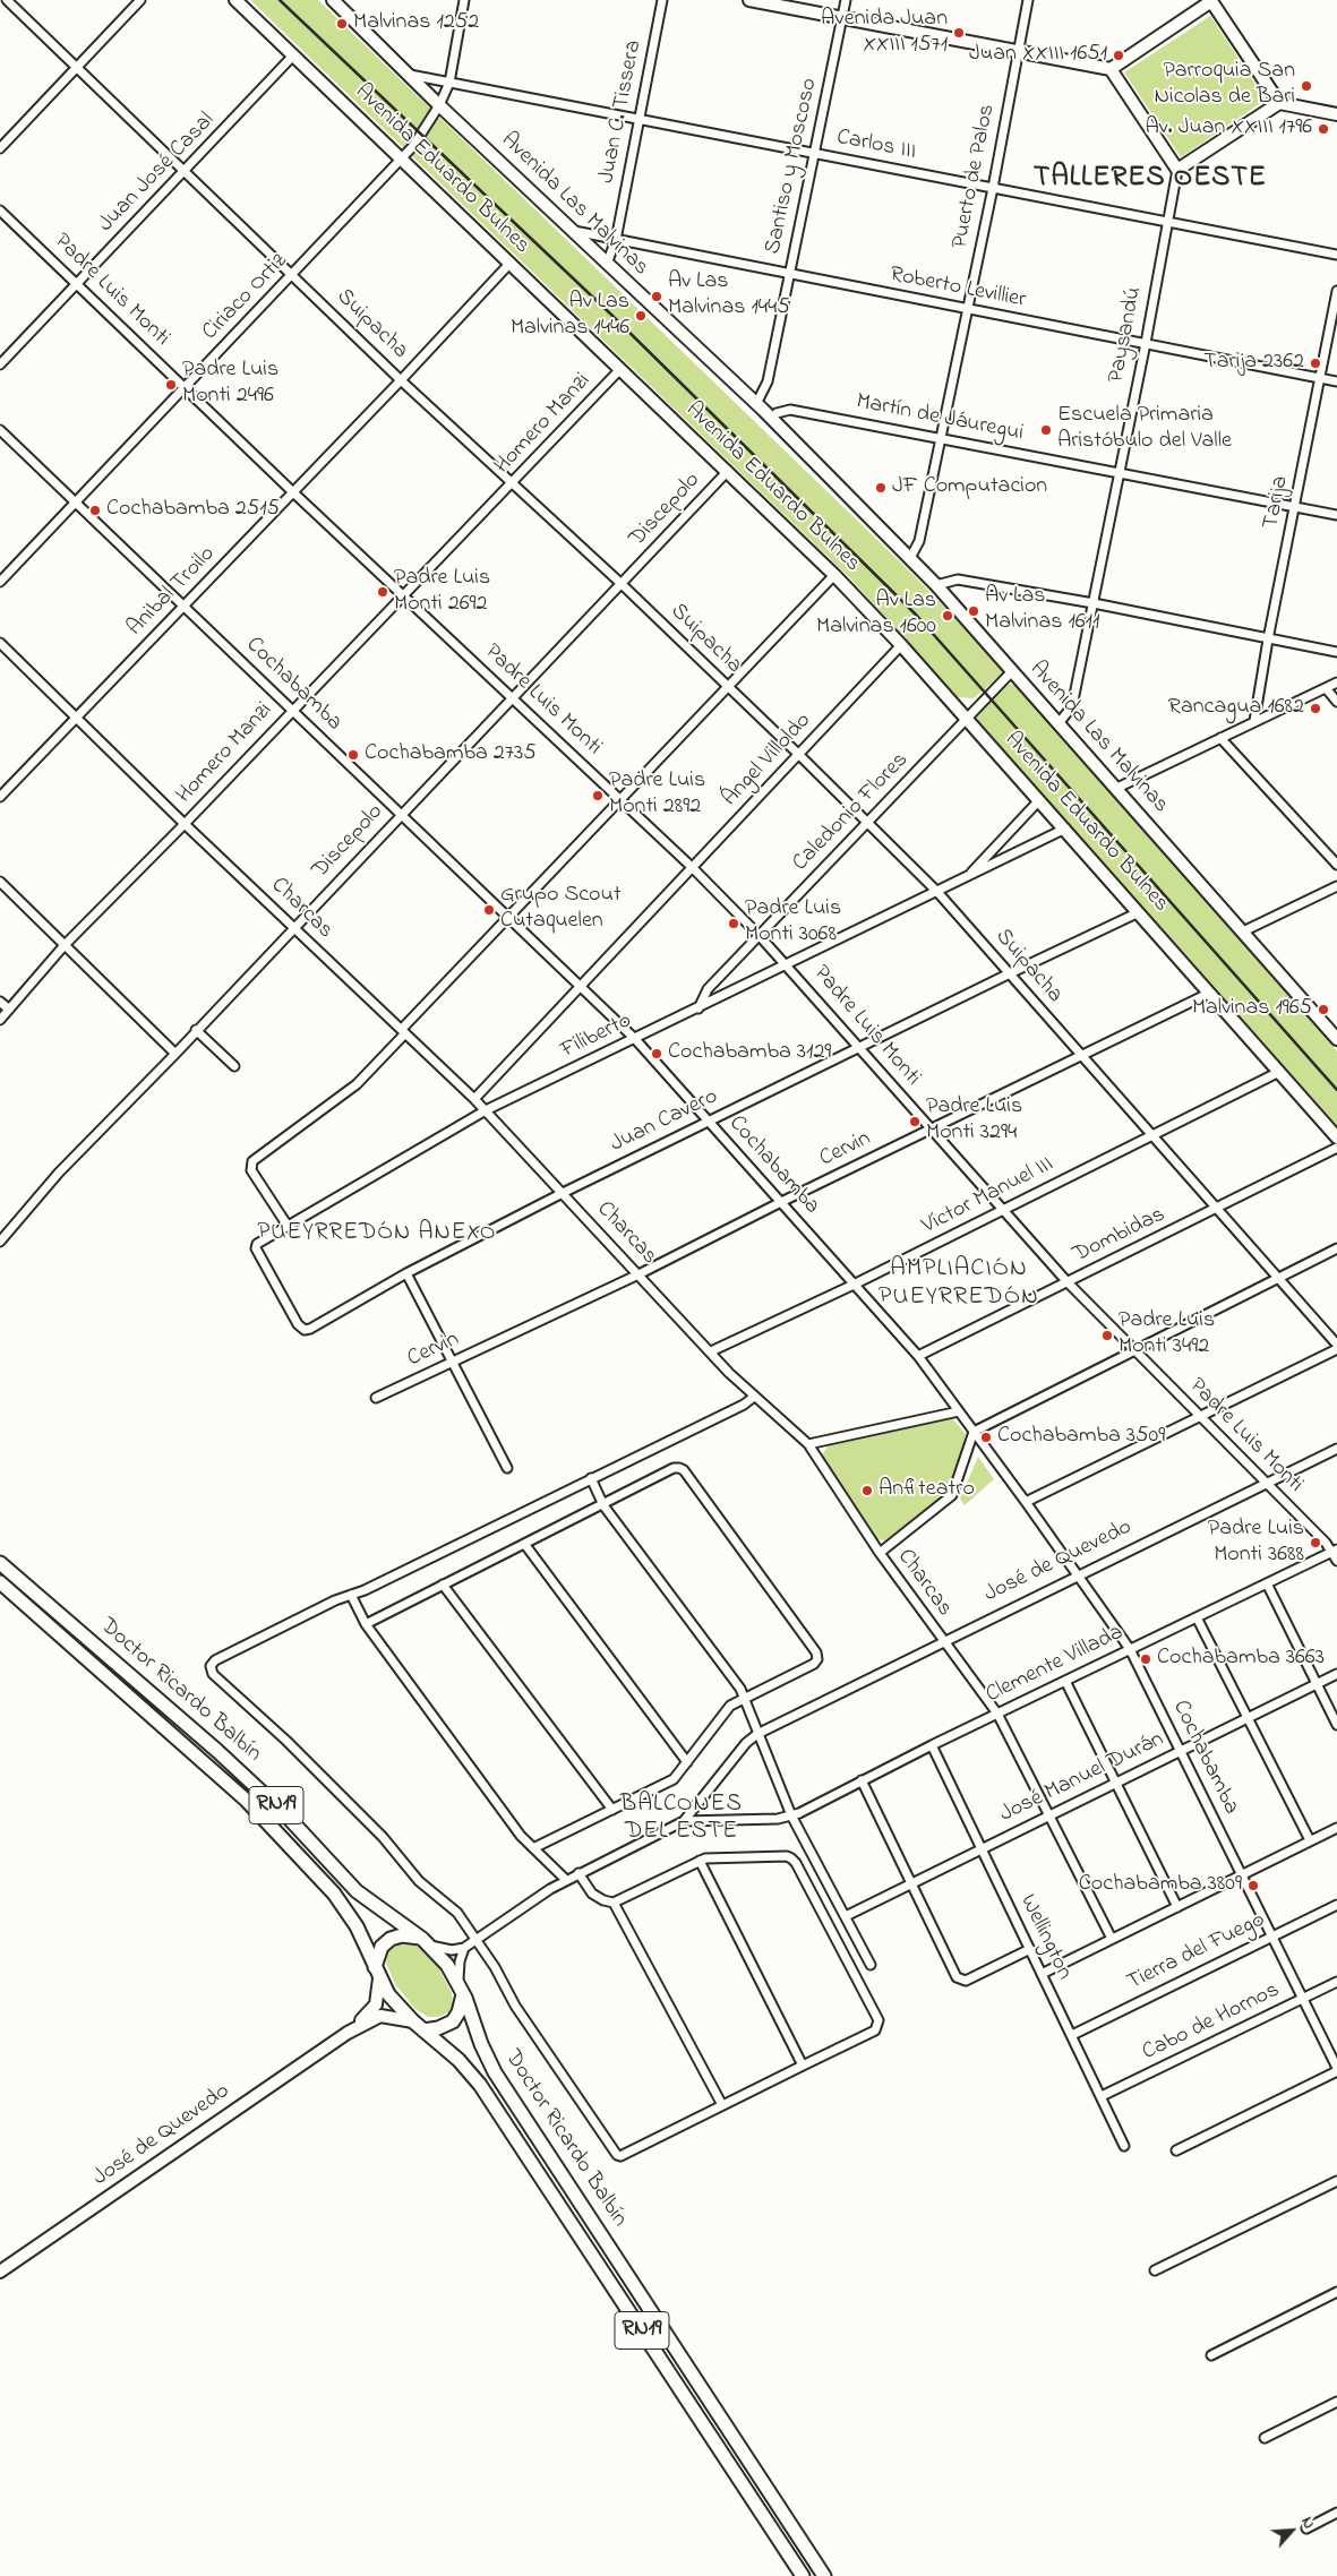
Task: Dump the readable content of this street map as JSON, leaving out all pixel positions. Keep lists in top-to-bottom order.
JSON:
{
  "streets": {
    "main road": [
      "Avenida Eduardo Bulnes",
      "Avenida Las Malvinas",
      "José de Quevedo",
      "Doctor Ricardo Balbín",
      "RN19"
    ],
    "street": [
      "Juan C. Tissera",
      "Carlos III",
      "Santiso y Moscoso",
      "Juan José Casal",
      "Puerto de Palos",
      "Roberto Levillier",
      "Padre Luis Monti",
      "Ciriaco Ortiz",
      "Suipacha",
      "Paysandú",
      "Martín de Jáuregui",
      "Homero Manzi",
      "Tarija",
      "Discepolo",
      "Anibal Troilo",
      "Cochabamba",
      "Ángel Villoldo",
      "Caledonio Flores",
      "Charcas",
      "Filiberto",
      "Juan Cavero",
      "Cervin",
      "Víctor Manuel III",
      "Dombidas",
      "Clemente Villada",
      "José Manuel Durán",
      "Wellington",
      "Tierra del Fuego",
      "Cabo de Hornos"
    ]
  },
  "crossings": [
    ["Juan C. Tissera", "Carlos III"],
    ["Juan C. Tissera", "Avenida Las Malvinas"],
    ["Juan C. Tissera", "Roberto Levillier"],
    ["Carlos III", "Santiso y Moscoso"],
    ["Carlos III", "Puerto de Palos"],
    ["Carlos III", "Avenida Las Malvinas"],
    ["Carlos III", "Ciriaco Ortiz"],
    ["Carlos III", "Paysandú"],
    ["Santiso y Moscoso", "Avenida Las Malvinas"],
    ["Santiso y Moscoso", "Roberto Levillier"],
    ["Avenida Eduardo Bulnes", "Juan José Casal"],
    ["Avenida Eduardo Bulnes", "Ciriaco Ortiz"],
    ["Avenida Eduardo Bulnes", "Homero Manzi"],
    ["Avenida Eduardo Bulnes", "Discepolo"],
    ["Avenida Eduardo Bulnes", "Anibal Troilo"],
    ["Avenida Eduardo Bulnes", "Ángel Villoldo"],
    ["Avenida Eduardo Bulnes", "Caledonio Flores"],
    ["Avenida Eduardo Bulnes", "Filiberto"],
    ["Avenida Eduardo Bulnes", "Juan Cavero"],
    ["Avenida Eduardo Bulnes", "Cervin"],
    ["Avenida Eduardo Bulnes", "Víctor Manuel III"],
    ["Juan José Casal", "Padre Luis Monti"],
    ["Juan José Casal", "Suipacha"],
    ["Puerto de Palos", "Avenida Las Malvinas"],
    ["Puerto de Palos", "Roberto Levillier"],
    ["Puerto de Palos", "Martín de Jáuregui"],
    ["Avenida Las Malvinas", "Roberto Levillier"],
    ["Avenida Las Malvinas", "Ciriaco Ortiz"],
    ["Avenida Las Malvinas", "Paysandú"],
    ["Avenida Las Malvinas", "Martín de Jáuregui"],
    ["Avenida Las Malvinas", "Caledonio Flores"],
    ["Roberto Levillier", "Paysandú"],
    ["Roberto Levillier", "Tarija"],
    ["Padre Luis Monti", "Ciriaco Ortiz"],
    ["Padre Luis Monti", "Homero Manzi"],
    ["Padre Luis Monti", "Discepolo"],
    ["Padre Luis Monti", "Anibal Troilo"],
    ["Padre Luis Monti", "Ángel Villoldo"],
    ["Padre Luis Monti", "Caledonio Flores"],
    ["Padre Luis Monti", "Filiberto"],
    ["Padre Luis Monti", "Juan Cavero"],
    ["Padre Luis Monti", "Cervin"],
    ["Padre Luis Monti", "Víctor Manuel III"],
    ["Padre Luis Monti", "Dombidas"],
    ["Padre Luis Monti", "José de Quevedo"],
    ["Padre Luis Monti", "Clemente Villada"],
    ["Ciriaco Ortiz", "Suipacha"],
    ["Ciriaco Ortiz", "Cochabamba"],
    ["Suipacha", "Homero Manzi"],
    ["Suipacha", "Discepolo"],
    ["Suipacha", "Anibal Troilo"],
    ["Suipacha", "Ángel Villoldo"],
    ["Suipacha", "Caledonio Flores"],
    ["Suipacha", "Filiberto"],
    ["Suipacha", "Juan Cavero"],
    ["Suipacha", "Cervin"],
    ["Suipacha", "Víctor Manuel III"],
    ["Suipacha", "Dombidas"],
    ["Paysandú", "Martín de Jáuregui"],
    ["Martín de Jáuregui", "Tarija"],
    ["Homero Manzi", "Cochabamba"],
    ["Homero Manzi", "Charcas"],
    ["Discepolo", "Cochabamba"],
    ["Discepolo", "Charcas"],
    ["Anibal Troilo", "Cochabamba"],
    ["Anibal Troilo", "Charcas"],
    ["Cochabamba", "Ángel Villoldo"],
    ["Cochabamba", "Filiberto"],
    ["Cochabamba", "Juan Cavero"],
    ["Cochabamba", "Cervin"],
    ["Cochabamba", "Víctor Manuel III"],
    ["Cochabamba", "Dombidas"],
    ["Cochabamba", "José de Quevedo"],
    ["Cochabamba", "Clemente Villada"],
    ["Cochabamba", "José Manuel Durán"],
    ["Cochabamba", "Tierra del Fuego"],
    ["Cochabamba", "Cabo de Hornos"],
    ["Ángel Villoldo", "Charcas"],
    ["Caledonio Flores", "Filiberto"],
    ["Charcas", "Filiberto"],
    ["Charcas", "Juan Cavero"],
    ["Charcas", "Cervin"],
    ["Charcas", "Víctor Manuel III"],
    ["Charcas", "José de Quevedo"],
    ["Charcas", "Clemente Villada"],
    ["Charcas", "José Manuel Durán"],
    ["Filiberto", "Juan Cavero"],
    ["José de Quevedo", "Clemente Villada"],
    ["Clemente Villada", "Wellington"],
    ["José Manuel Durán", "Wellington"],
    ["Wellington", "Tierra del Fuego"],
    ["Wellington", "Cabo de Hornos"]
  ],
  "districts": [
    "TALLERES OESTE",
    "PUEYRREDÓN ANEXO",
    "AMPLIACIÓN PUEYRREDÓN",
    "BALCONES DEL ESTE"
  ],
  "places": [
    "Malvinas 1252",
    "Avenida Juan XXIII 1571",
    "Juan XXIII 1651",
    "Parroquia San Nicolas de Bari",
    "Av. Juan XXIII 1796",
    "Av Las Malvinas 1445",
    "Av Las Malvinas 1446",
    "Tarija 2362",
    "Padre Luis Monti 2496",
    "Escuela Primaria Aristóbulo del Valle",
    "JF Computacion",
    "Cochabamba 2515",
    "Padre Luis Monti 2692",
    "Av Las Malvinas 1611",
    "Av Las Malvinas 1600",
    "Rancagua 1682",
    "Cochabamba 2735",
    "Padre Luis Monti 2892",
    "Grupo Scout Cutaquelen",
    "Padre Luis Monti 3068",
    "Malvinas 1965",
    "Cochabamba 3129",
    "Padre Luis Monti 3294",
    "Padre Luis Monti 3492",
    "Cochabamba 3509",
    "Anfiteatro",
    "Padre Luis Monti 3688",
    "Cochabamba 3663",
    "Cochabamba 3809"
  ],
  "north": "top right"
}
